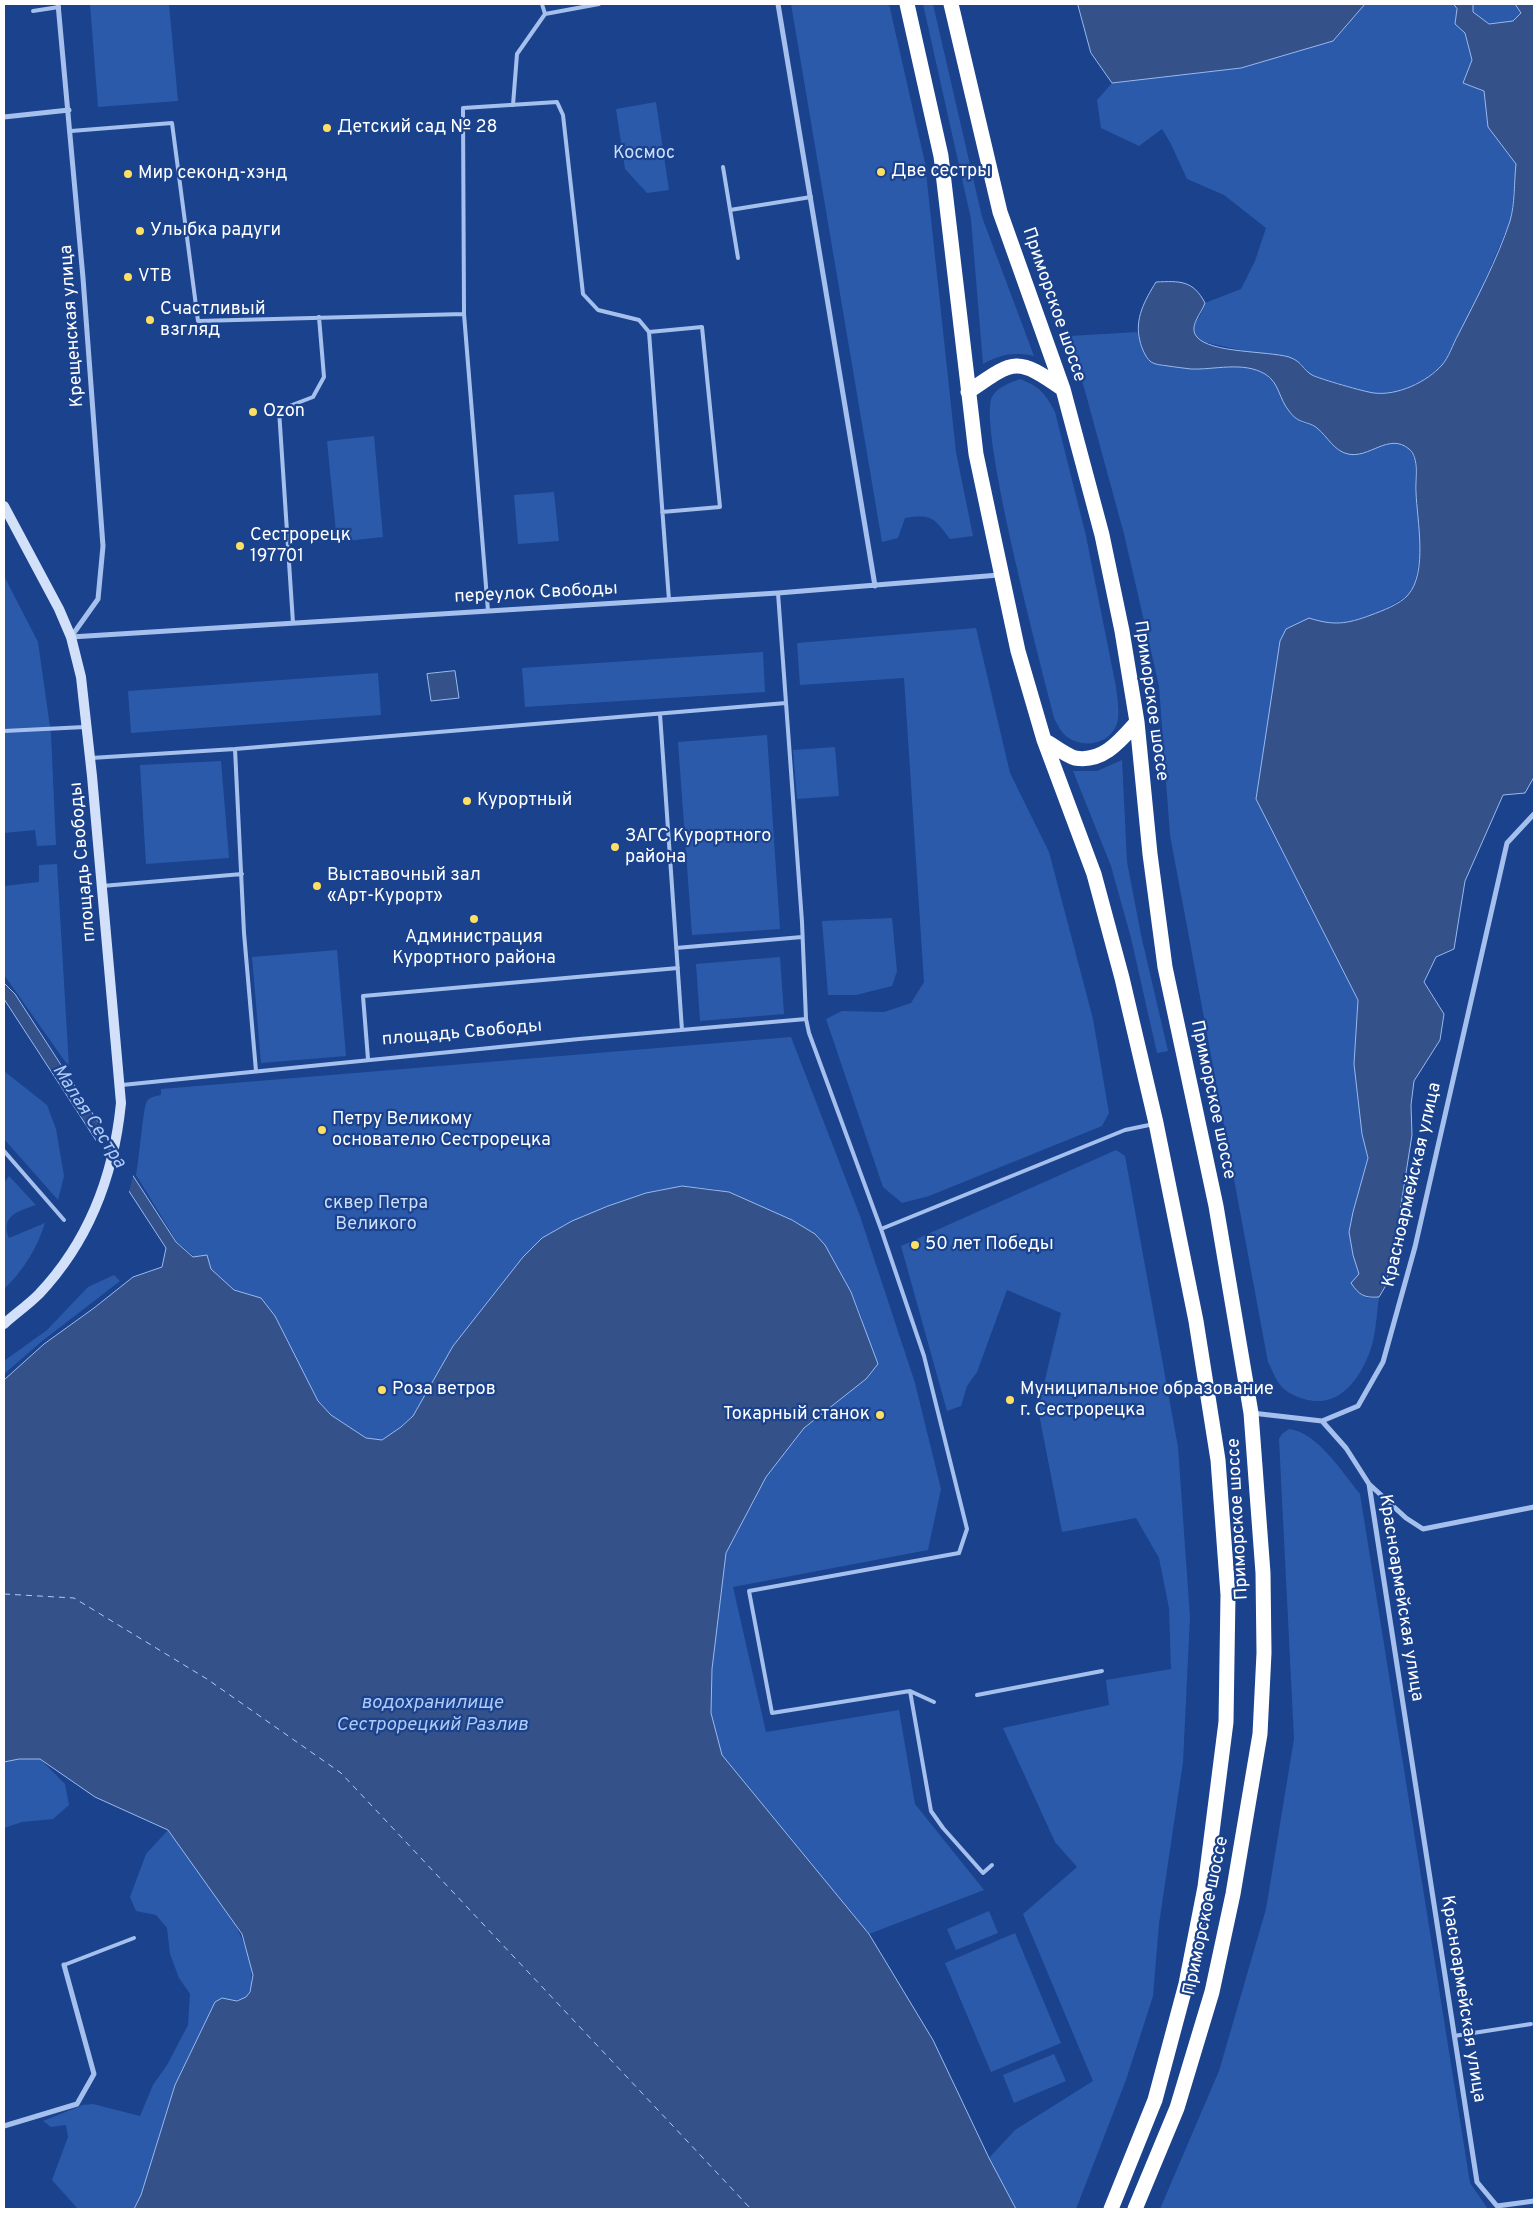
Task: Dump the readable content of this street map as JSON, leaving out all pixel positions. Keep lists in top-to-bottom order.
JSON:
{
  "streets": {
    "highway": ["Приморское шоссе"],
    "main road": ["площадь Свободы"],
    "street": ["Крещенская улица", "переулок Свободы", "Красноармейская улица"]
  },
  "crossings": [
    ["Приморское шоссе", "переулок Свободы"],
    ["Крещенская улица", "переулок Свободы"],
    ["Крещенская улица", "площадь Свободы"],
    ["переулок Свободы", "площадь Свободы"]
  ],
  "water": ["Малая Сестра", "водохранилище Сестрорецкий Разлив"],
  "parks": ["Космос", "сквер Петра Великого"],
  "places": [
    "Детский сад № 28",
    "Две сестры",
    "Мир секонд-хэнд",
    "Улыбка радуги",
    "VTB",
    "Счастливый взгляд",
    "Ozon",
    "Сестрорецк 197701",
    "Курортный",
    "ЗАГС Курортного района",
    "Выставочный зал «Арт-Курорт»",
    "Администрация Курортного района",
    "Петру Великому основателю Сестрорецка",
    "50 лет Победы",
    "Роза ветров",
    "Муниципальное образование г. Сестрорецка",
    "Токарный станок"
  ]
}
